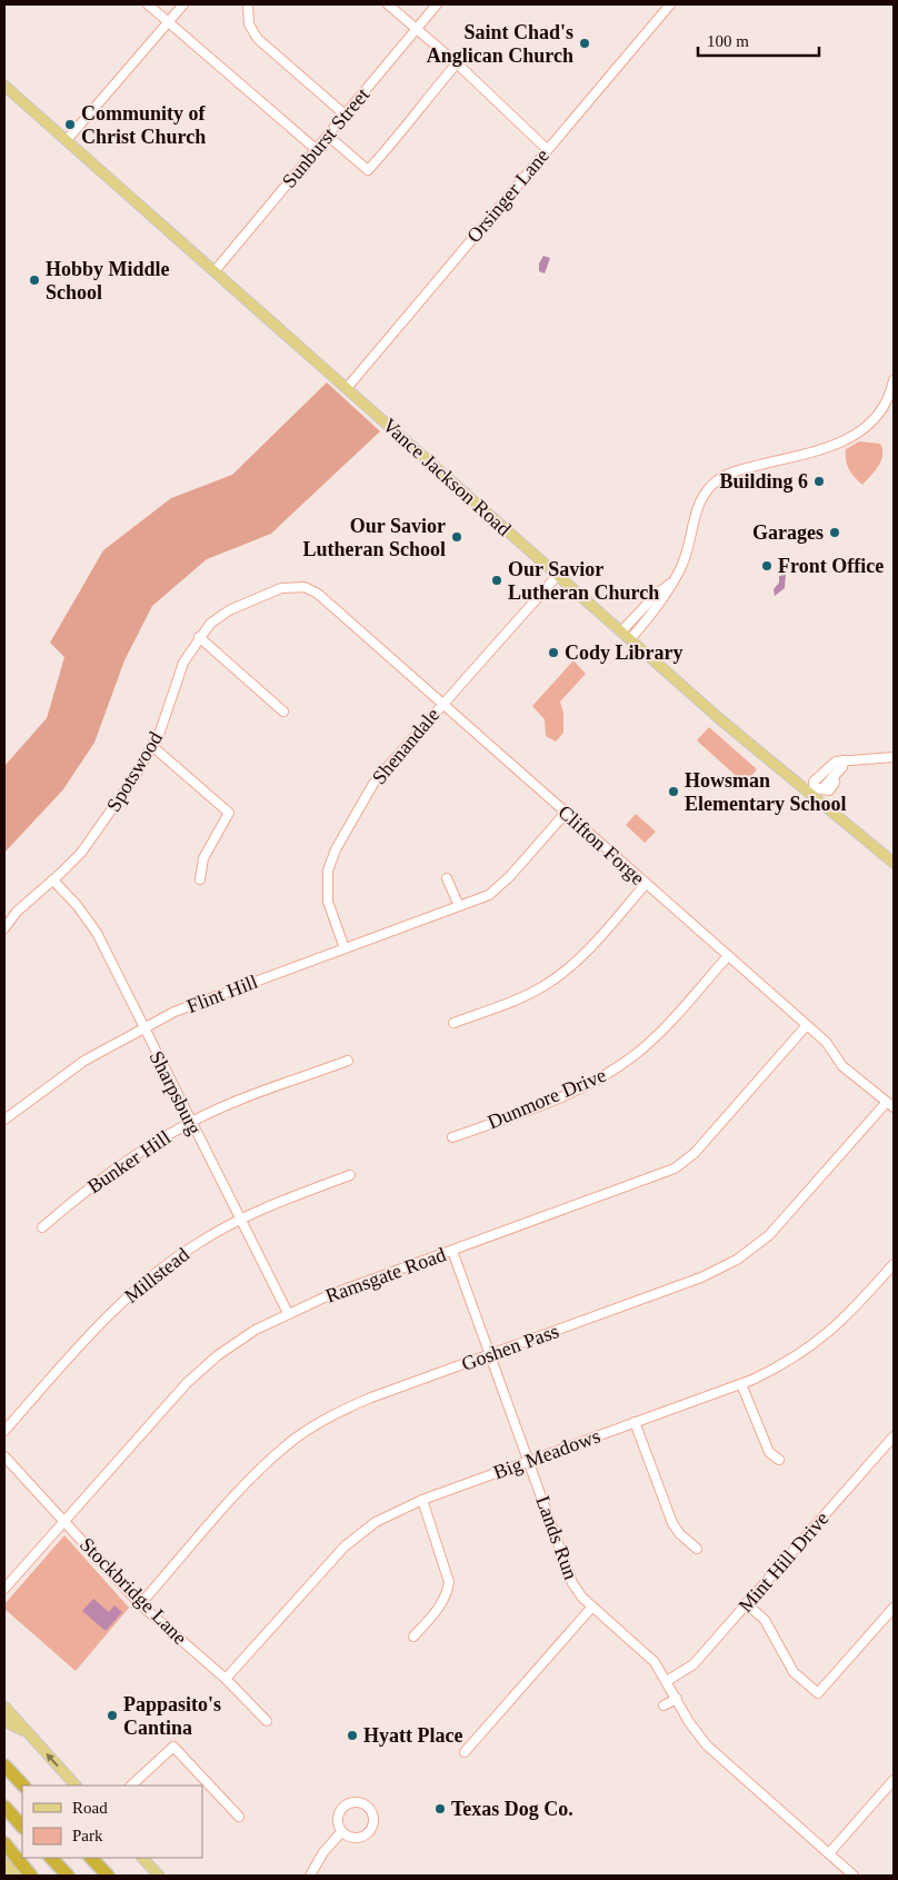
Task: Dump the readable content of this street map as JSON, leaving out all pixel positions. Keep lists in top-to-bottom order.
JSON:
{
  "streets": {
    "main road": ["Vance Jackson Road"],
    "street": [
      "Sunburst Street",
      "Orsinger Lane",
      "Shenandale",
      "Spotswood",
      "Clifton Forge",
      "Flint Hill",
      "Sharpsburg",
      "Dunmore Drive",
      "Bunker Hill",
      "Millstead",
      "Ramsgate Road",
      "Goshen Pass",
      "Big Meadows",
      "Lands Run",
      "Mint Hill Drive",
      "Stockbridge Lane"
    ]
  },
  "crossings": [
    ["Sunburst Street", "Vance Jackson Road"],
    ["Orsinger Lane", "Vance Jackson Road"],
    ["Vance Jackson Road", "Shenandale"],
    ["Shenandale", "Clifton Forge"],
    ["Shenandale", "Flint Hill"],
    ["Spotswood", "Clifton Forge"],
    ["Spotswood", "Sharpsburg"],
    ["Clifton Forge", "Flint Hill"],
    ["Clifton Forge", "Dunmore Drive"],
    ["Clifton Forge", "Ramsgate Road"],
    ["Clifton Forge", "Goshen Pass"],
    ["Flint Hill", "Sharpsburg"],
    ["Sharpsburg", "Bunker Hill"],
    ["Sharpsburg", "Millstead"],
    ["Sharpsburg", "Ramsgate Road"],
    ["Ramsgate Road", "Lands Run"],
    ["Ramsgate Road", "Stockbridge Lane"],
    ["Goshen Pass", "Lands Run"],
    ["Goshen Pass", "Stockbridge Lane"],
    ["Big Meadows", "Lands Run"],
    ["Big Meadows", "Stockbridge Lane"],
    ["Lands Run", "Mint Hill Drive"]
  ],
  "places": [
    "Saint Chad's Anglican Church",
    "Community of Christ Church",
    "Hobby Middle School",
    "Building 6",
    "Garages",
    "Our Savior Lutheran School",
    "Front Office",
    "Our Savior Lutheran Church",
    "Cody Library",
    "Howsman Elementary School",
    "Pappasito's Cantina",
    "Hyatt Place",
    "Texas Dog Co."
  ],
  "legend": ["Road", "Park"],
  "scale_bar": "100 m"
}
